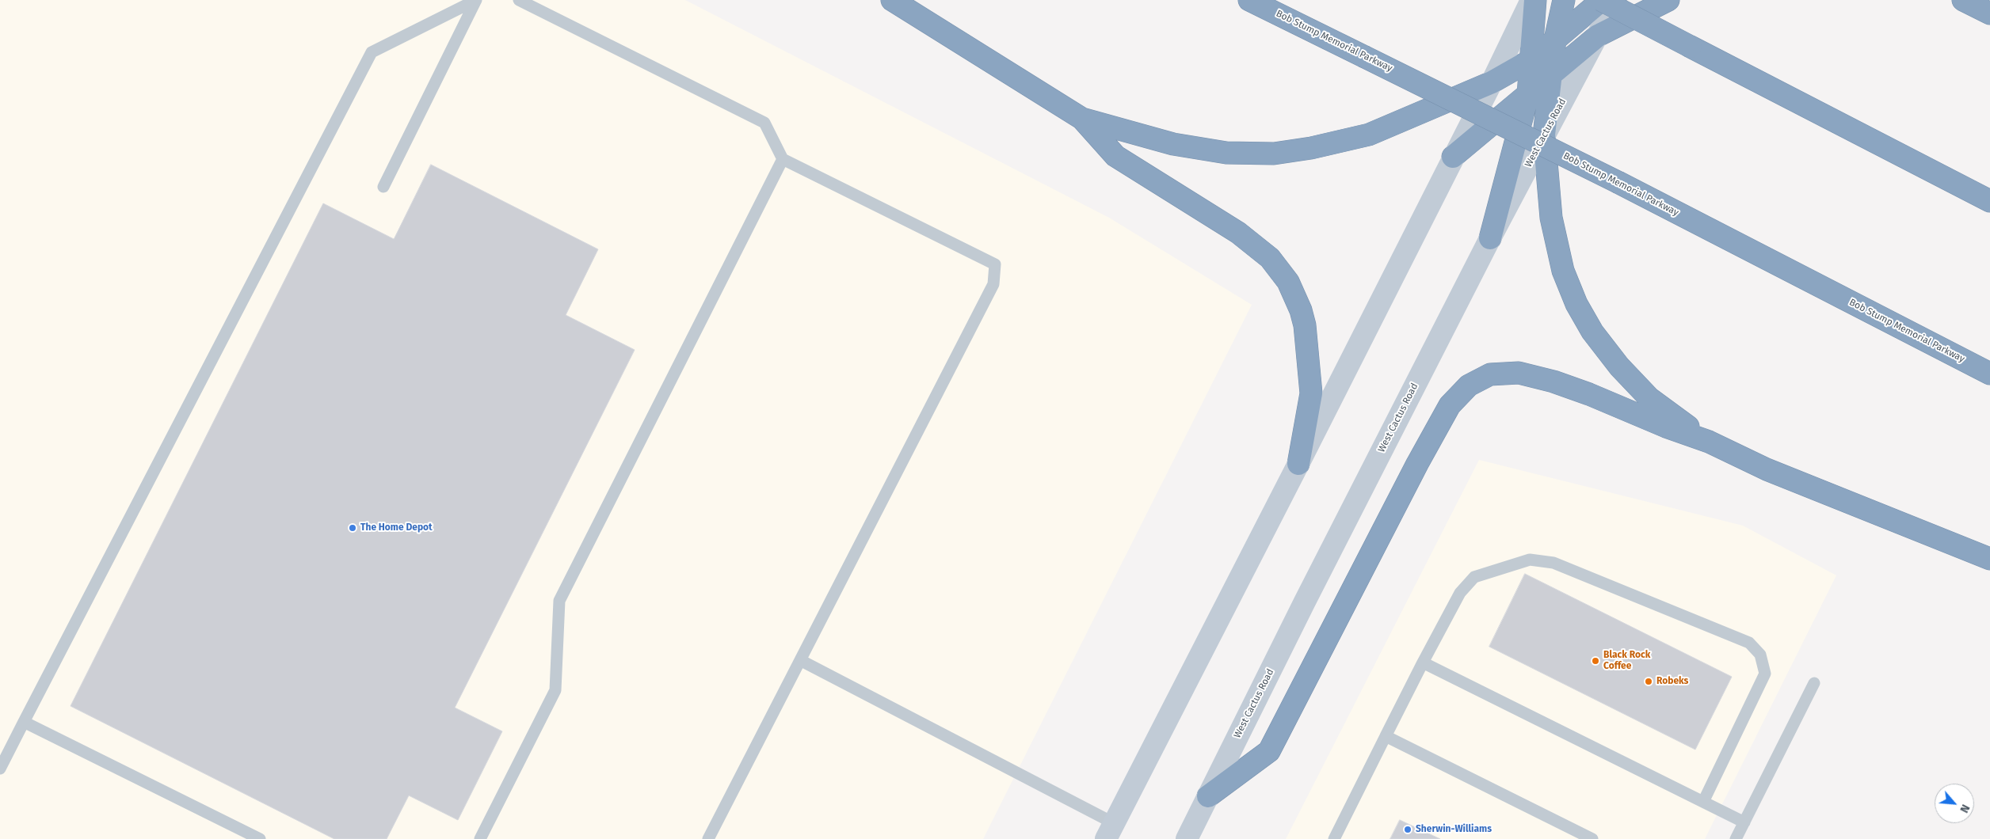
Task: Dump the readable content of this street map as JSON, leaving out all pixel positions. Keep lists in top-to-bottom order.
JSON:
{
  "streets": {
    "highway": ["Bob Stump Memorial Parkway"],
    "main road": ["West Cactus Road"]
  },
  "places": [
    "The Home Depot",
    "Black Rock Coffee",
    "Robeks",
    "Sherwin-Williams"
  ],
  "north": "bottom right"
}
